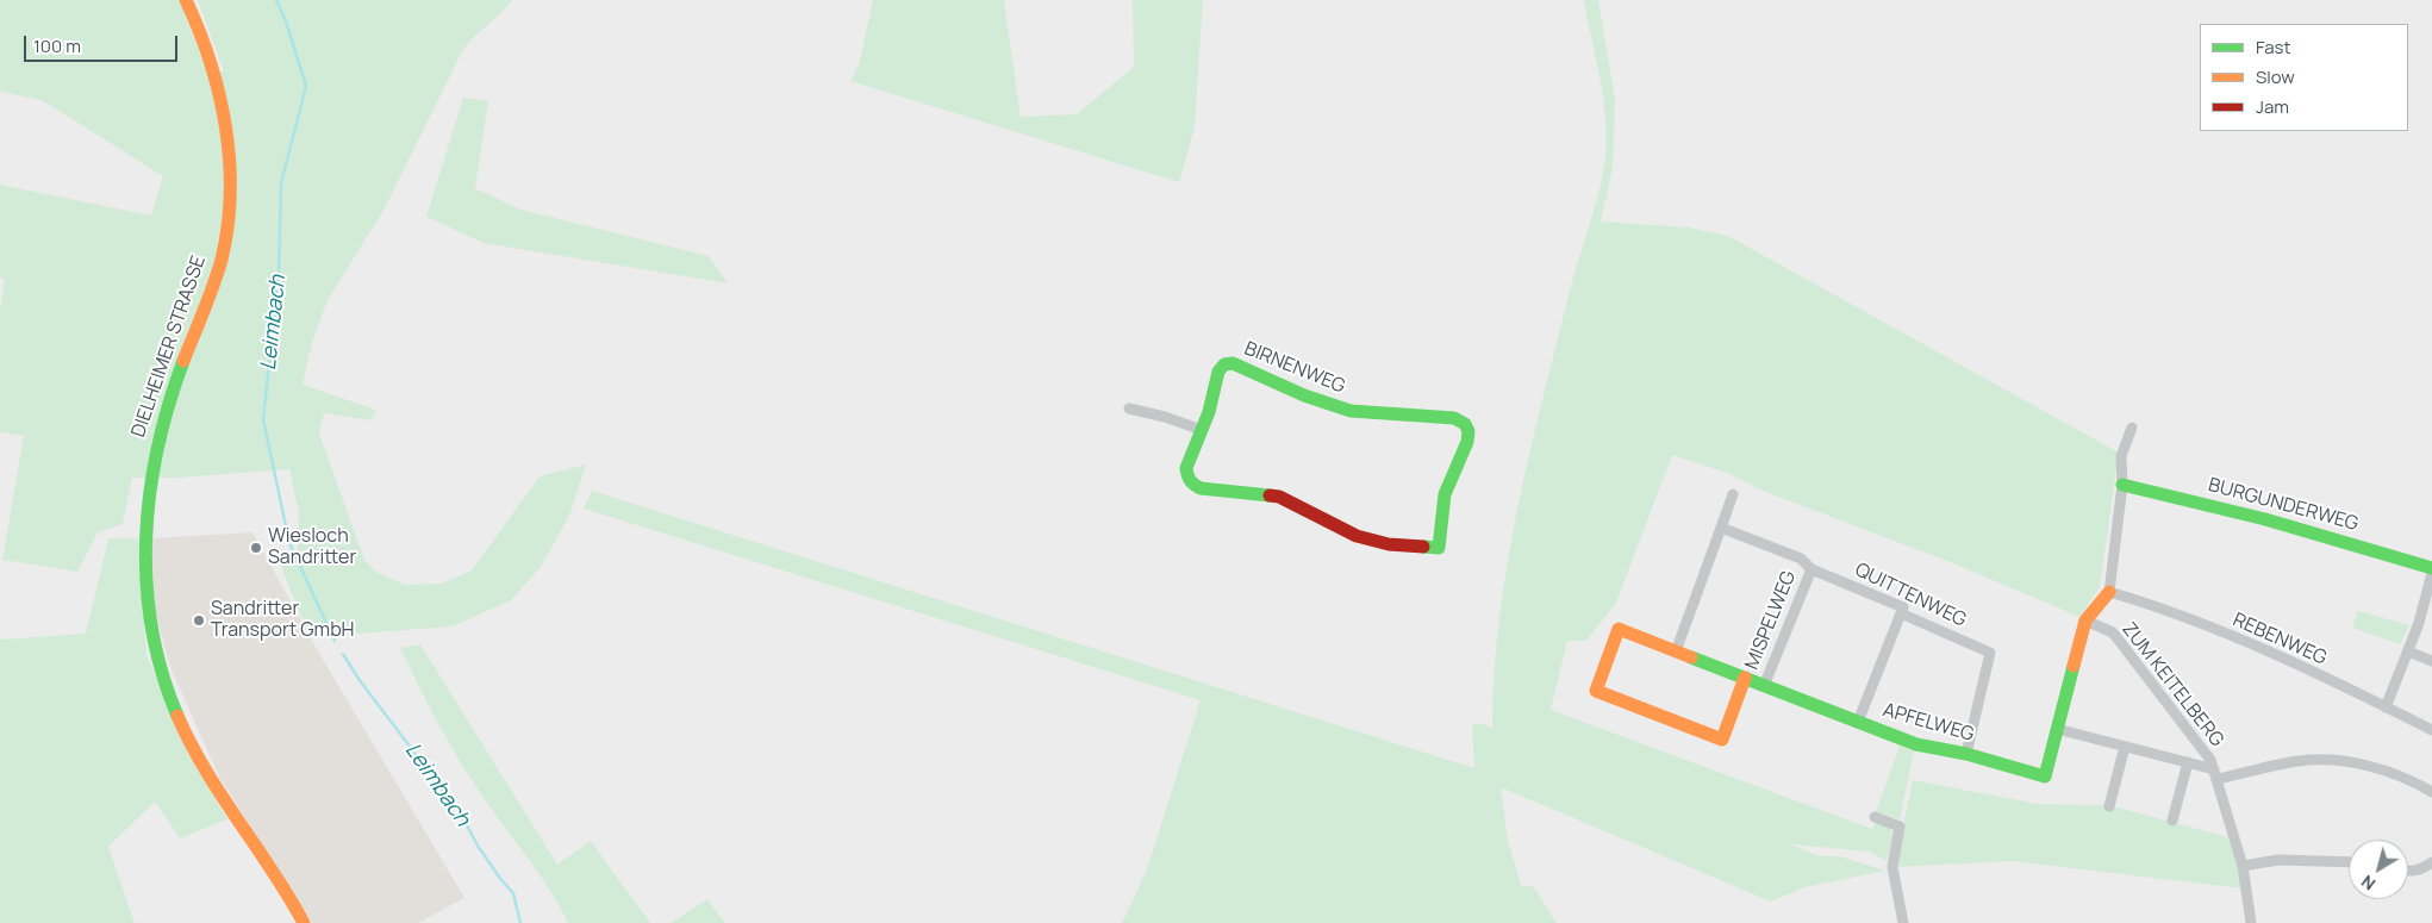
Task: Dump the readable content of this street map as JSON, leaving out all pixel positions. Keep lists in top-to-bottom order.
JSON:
{
  "streets": {
    "street": [
      "DIELHEIMER STRASSE",
      "BIRNENWEG",
      "BURGUNDERWEG",
      "QUITTENWEG",
      "MISPELWEG",
      "REBENWEG",
      "ZUM KEITELBERG",
      "APFELWEG"
    ]
  },
  "crossings": [
    ["QUITTENWEG", "MISPELWEG"],
    ["QUITTENWEG", "APFELWEG"],
    ["MISPELWEG", "APFELWEG"],
    ["REBENWEG", "APFELWEG"],
    ["ZUM KEITELBERG", "APFELWEG"]
  ],
  "water": ["Leimbach"],
  "places": ["Wiesloch Sandritter", "Sandritter Transport GmbH"],
  "legend": ["Fast", "Slow", "Jam"],
  "scale_bar": "100 m",
  "north": "bottom left"
}
